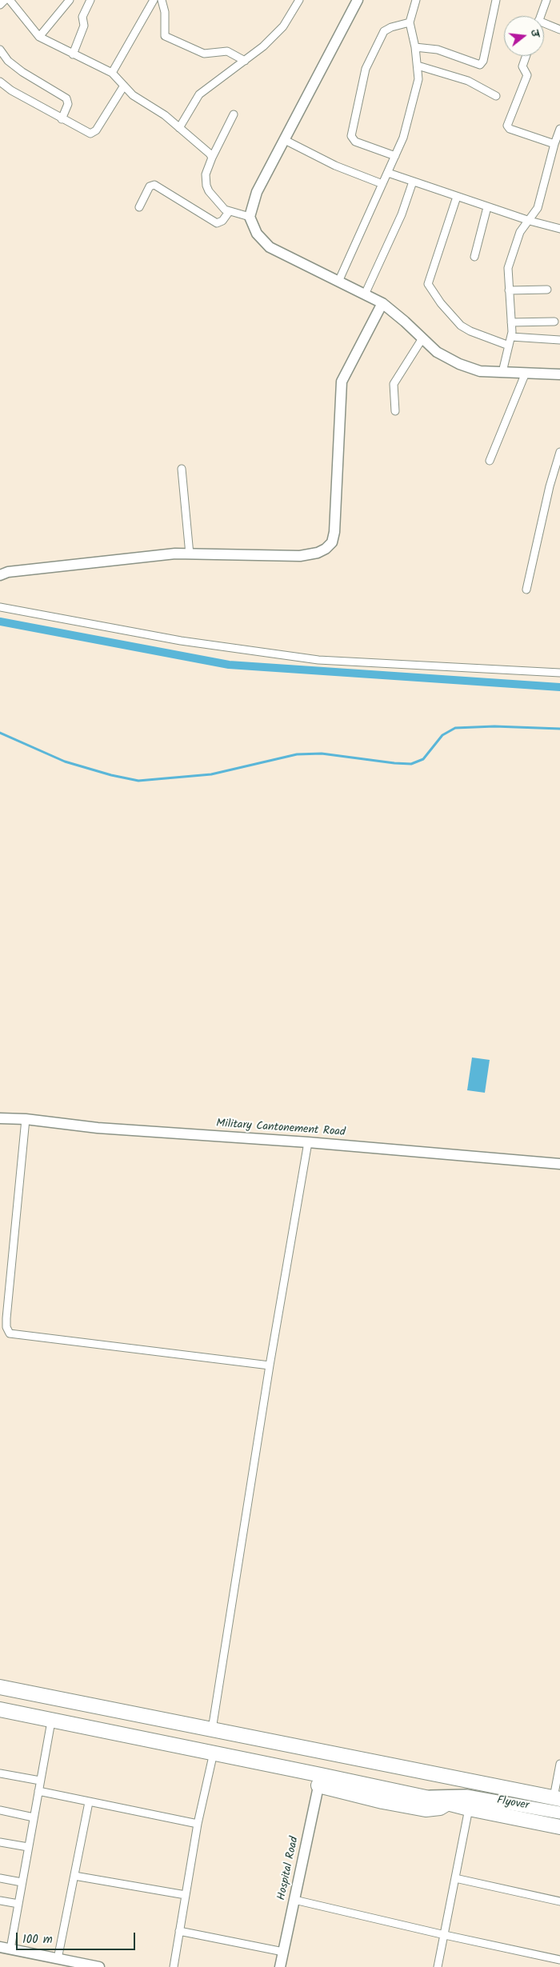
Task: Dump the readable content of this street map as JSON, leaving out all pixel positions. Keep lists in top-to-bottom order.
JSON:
{
  "streets": {
    "main road": ["Military Cantonement Road", "Flyover", "Hospital Road"]
  },
  "scale_bar": "100 m",
  "north": "right"
}
